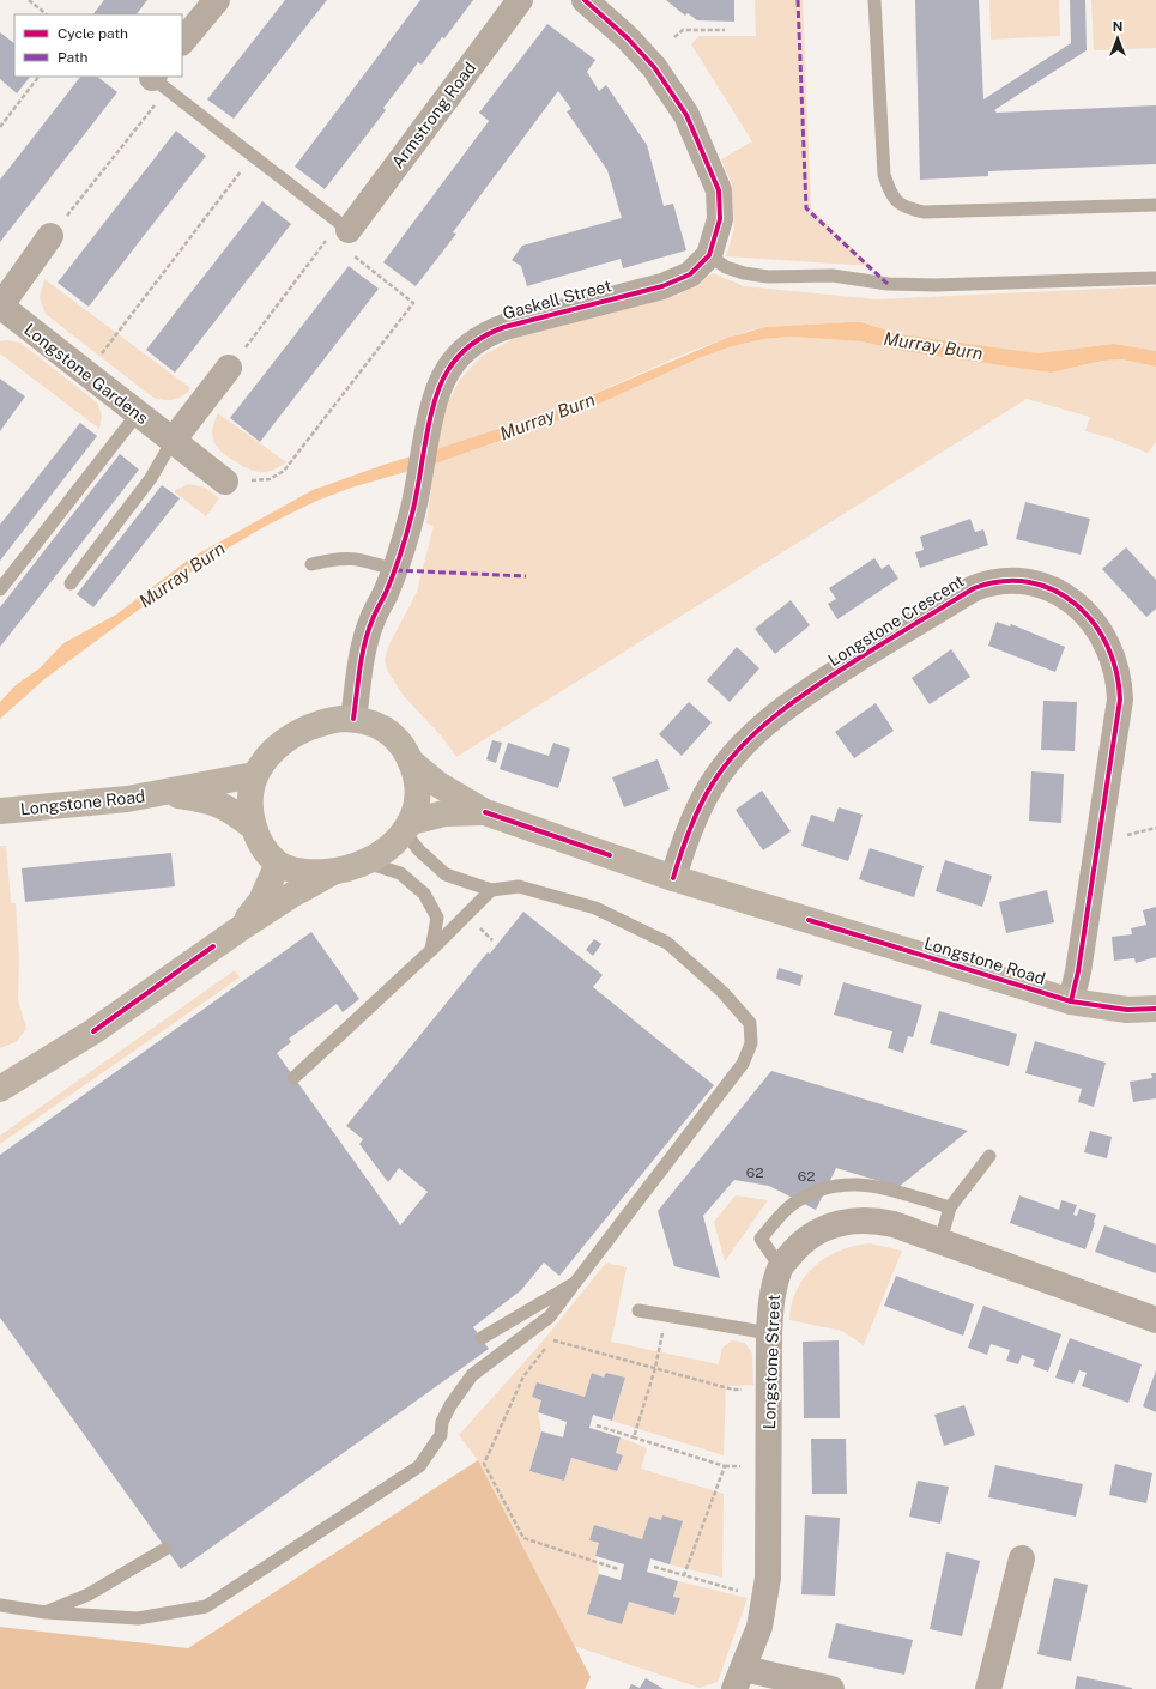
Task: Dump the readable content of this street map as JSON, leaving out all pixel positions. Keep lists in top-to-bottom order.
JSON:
{
  "streets": {
    "street": [
      "Armstrong Road",
      "Gaskell Street",
      "Longstone Gardens",
      "Longstone Crescent",
      "Longstone Road",
      "Longstone Street"
    ]
  },
  "crossings": [
    ["Gaskell Street", "Longstone Road"],
    ["Longstone Crescent", "Longstone Road"]
  ],
  "water": ["Murray Burn"],
  "house_numbers": ["62", "62"],
  "legend": ["Cycle path", "Path"],
  "north": "top"
}
